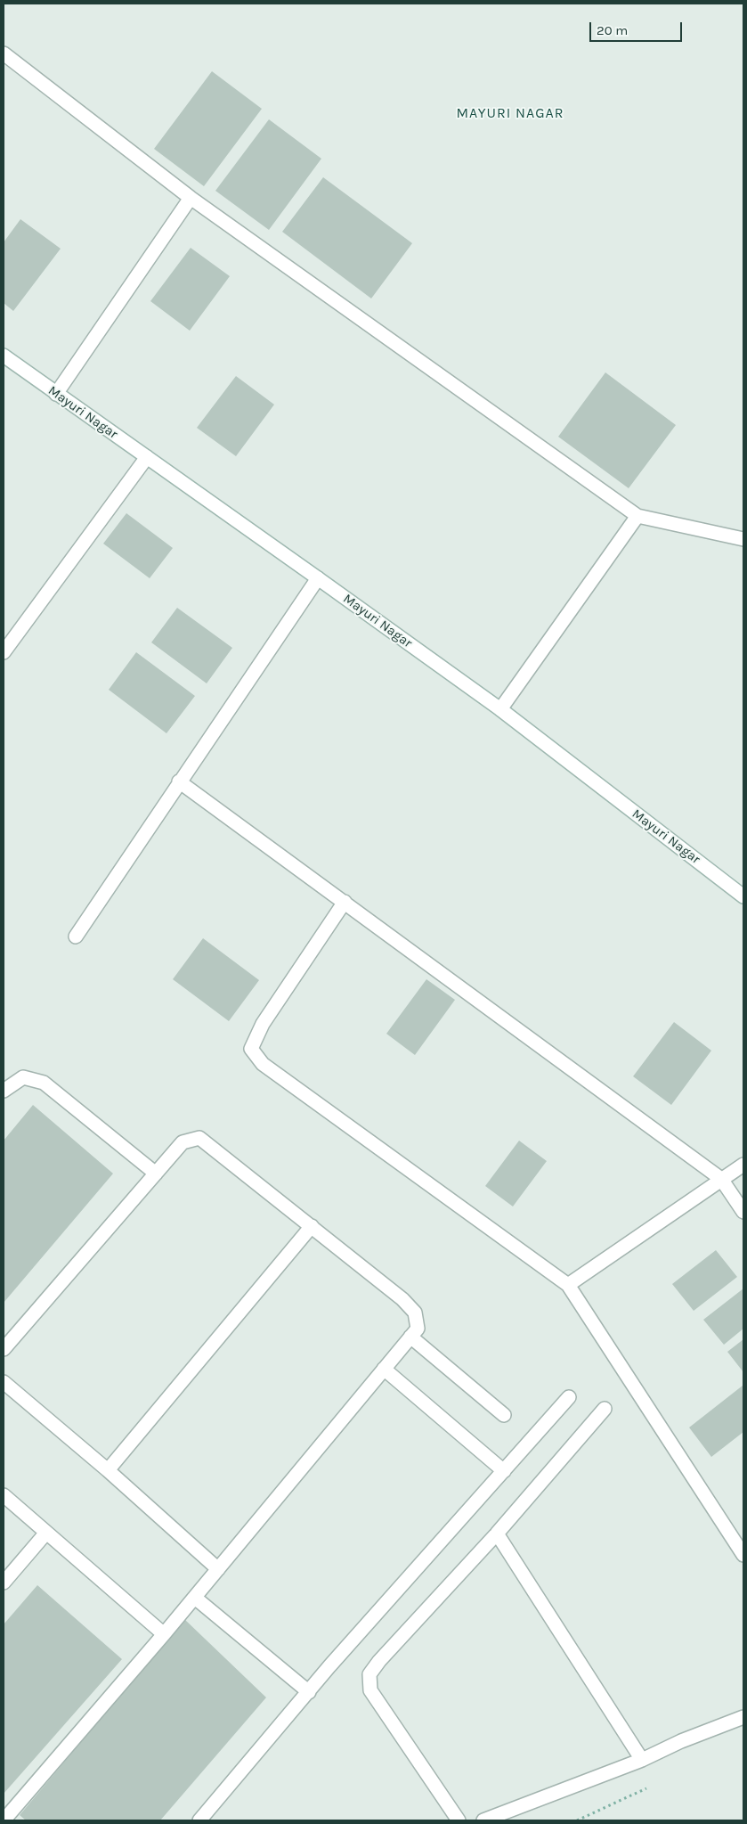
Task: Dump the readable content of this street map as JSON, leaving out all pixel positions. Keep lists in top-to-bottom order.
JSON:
{
  "streets": {
    "street": ["Mayuri Nagar"]
  },
  "districts": ["MAYURI NAGAR"],
  "scale_bar": "20 m"
}
